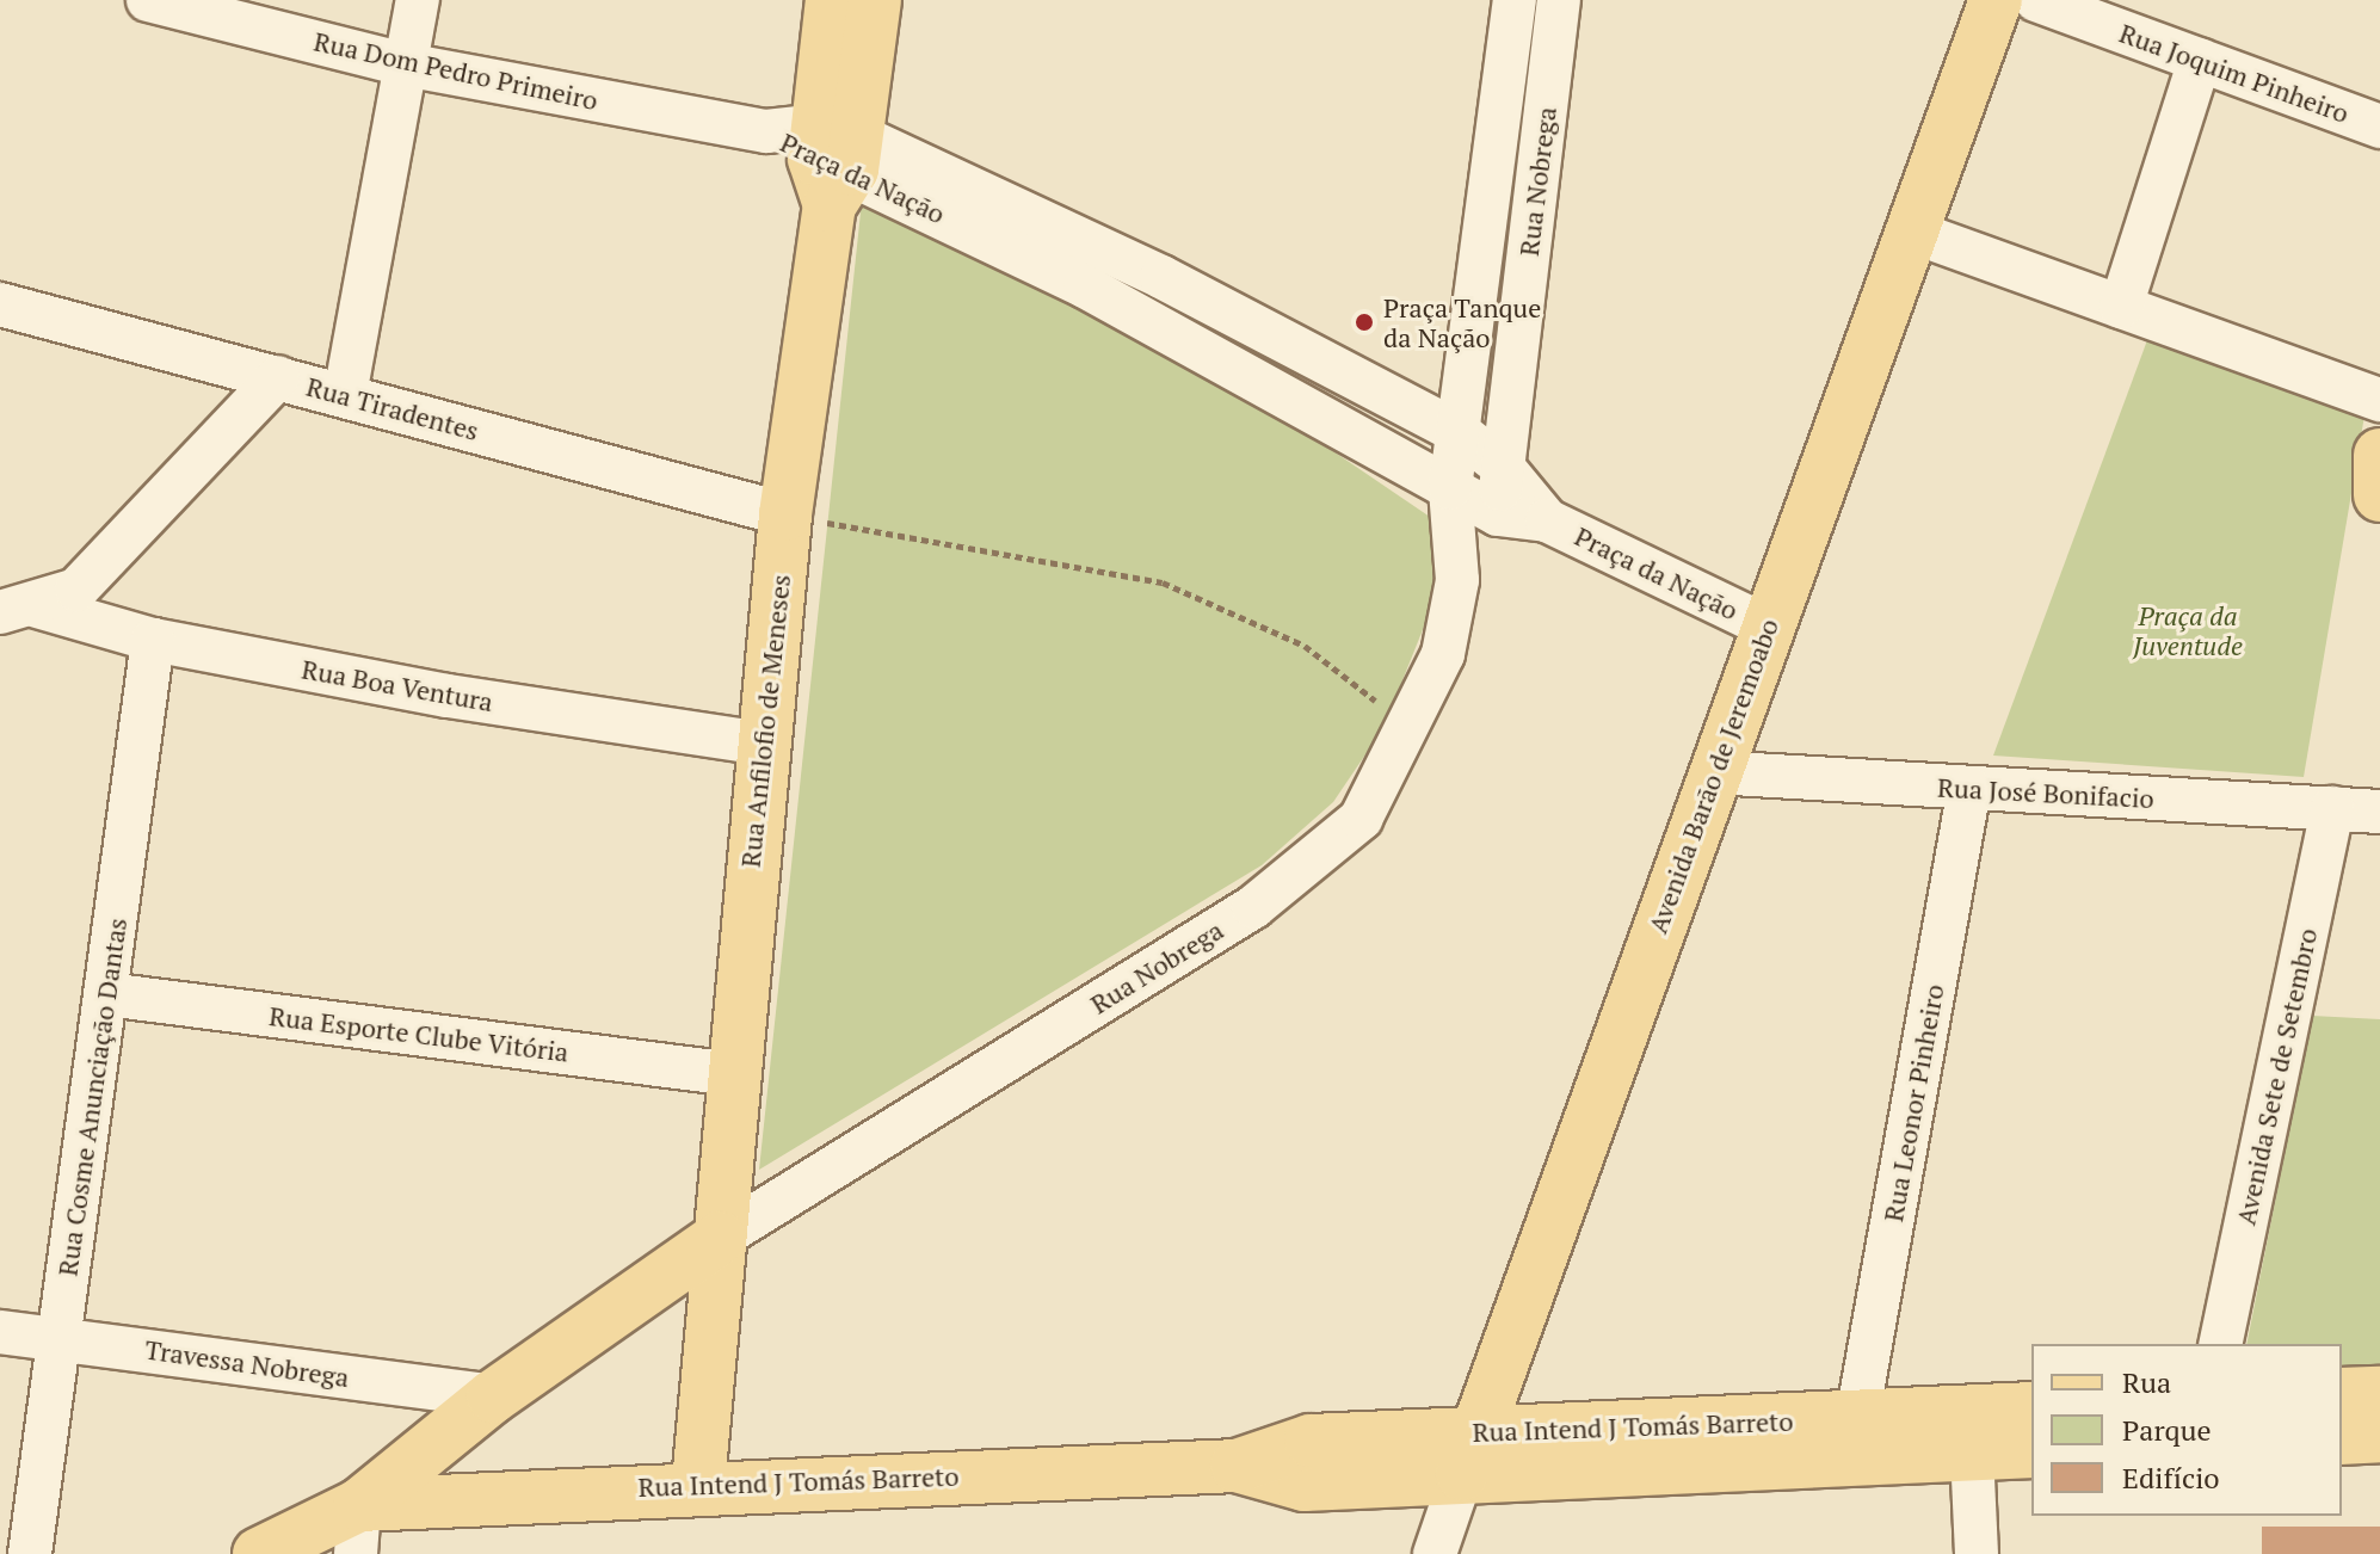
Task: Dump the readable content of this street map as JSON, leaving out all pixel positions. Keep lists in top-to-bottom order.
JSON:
{
  "streets": {
    "main road": ["Rua Anfilofio de Meneses", "Avenida Barão de Jeremoabo", "Rua Intend J Tomás Barreto"],
    "street": [
      "Rua Dom Pedro Primeiro",
      "Rua Joquim Pinheiro",
      "Praça da Nação",
      "Rua Nobrega",
      "Rua Tiradentes",
      "Rua Boa Ventura",
      "Rua José Bonifacio",
      "Rua Esporte Clube Vitória",
      "Avenida Sete de Setembro",
      "Rua Cosme Anunciação Dantas",
      "Rua Leonor Pinheiro",
      "Travessa Nobrega"
    ]
  },
  "crossings": [
    ["Rua Dom Pedro Primeiro", "Praça da Nação"],
    ["Praça da Nação", "Rua Nobrega"],
    ["Praça da Nação", "Rua Anfilofio de Meneses"],
    ["Praça da Nação", "Avenida Barão de Jeremoabo"],
    ["Rua Nobrega", "Rua Anfilofio de Meneses"],
    ["Rua Tiradentes", "Rua Anfilofio de Meneses"],
    ["Rua Boa Ventura", "Rua Anfilofio de Meneses"],
    ["Rua Boa Ventura", "Rua Cosme Anunciação Dantas"],
    ["Rua Anfilofio de Meneses", "Rua Esporte Clube Vitória"],
    ["Rua Anfilofio de Meneses", "Rua Intend J Tomás Barreto"],
    ["Avenida Barão de Jeremoabo", "Rua José Bonifacio"],
    ["Avenida Barão de Jeremoabo", "Rua Intend J Tomás Barreto"],
    ["Rua José Bonifacio", "Avenida Sete de Setembro"],
    ["Rua José Bonifacio", "Rua Leonor Pinheiro"],
    ["Rua Esporte Clube Vitória", "Rua Cosme Anunciação Dantas"],
    ["Rua Cosme Anunciação Dantas", "Travessa Nobrega"],
    ["Rua Leonor Pinheiro", "Rua Intend J Tomás Barreto"]
  ],
  "parks": ["Praça da Juventude"],
  "places": ["Praça Tanque da Nação"],
  "legend": ["Rua", "Parque", "Edifício"]
}
